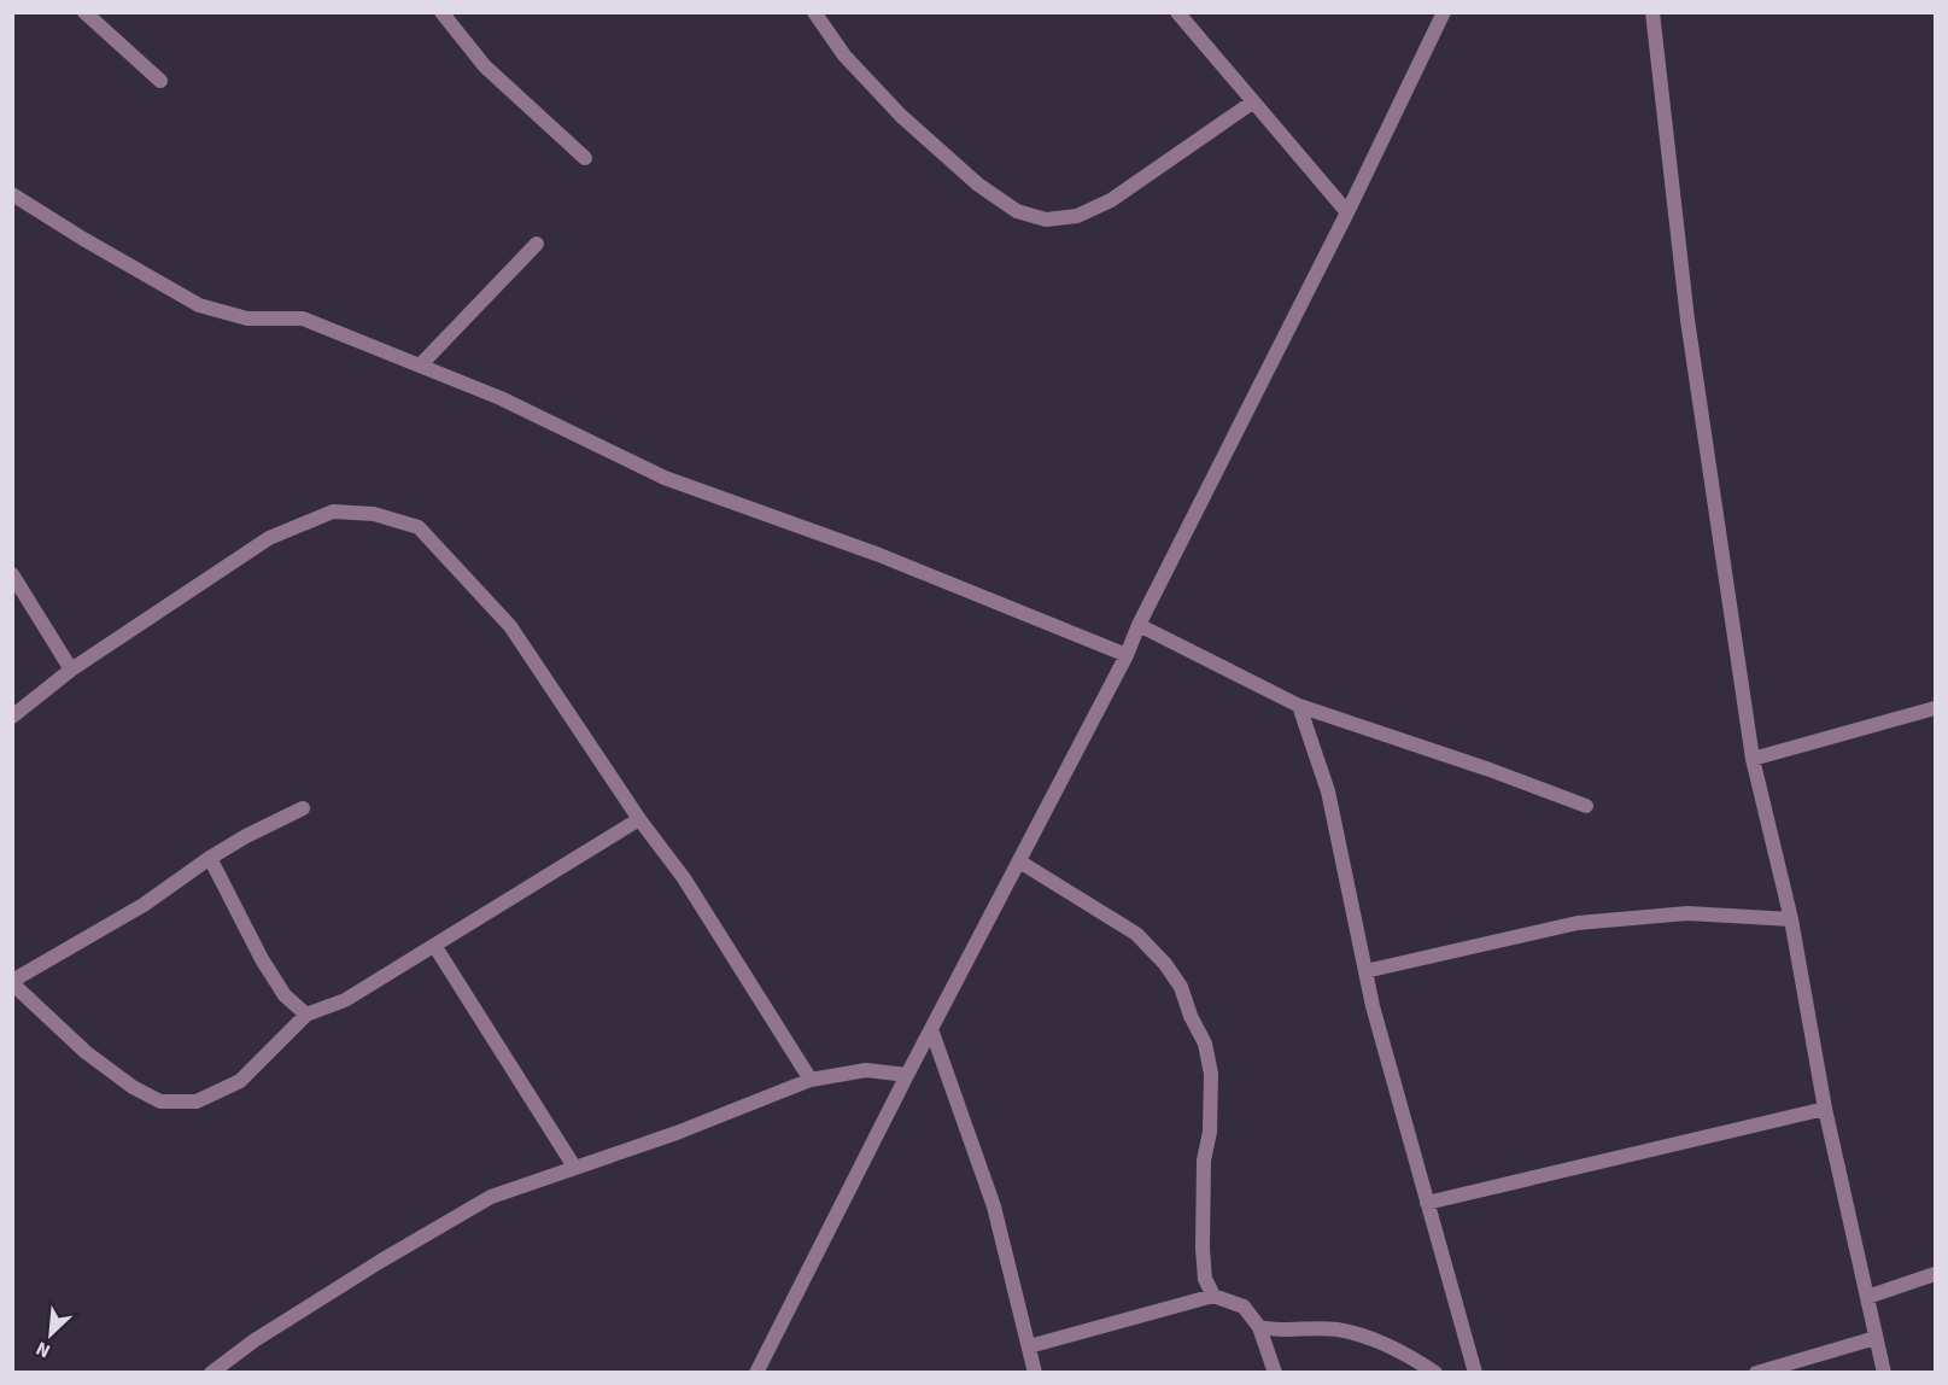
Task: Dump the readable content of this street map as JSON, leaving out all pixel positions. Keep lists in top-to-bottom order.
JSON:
{
  "north": "bottom left"
}
